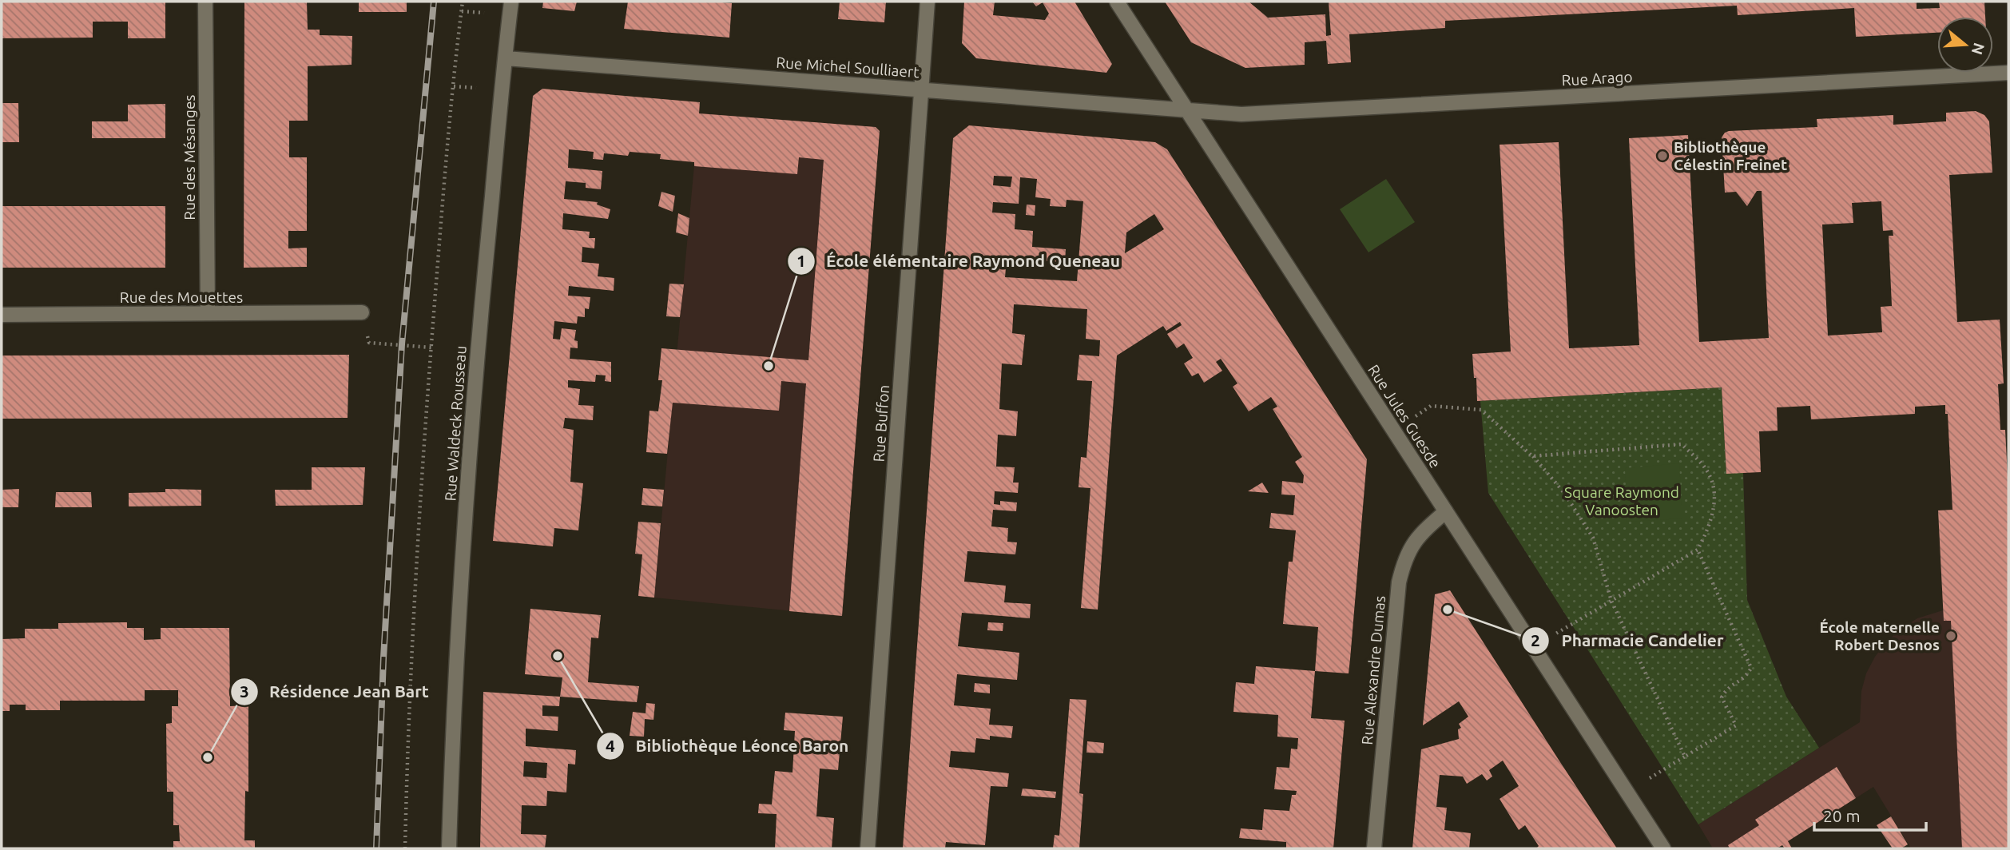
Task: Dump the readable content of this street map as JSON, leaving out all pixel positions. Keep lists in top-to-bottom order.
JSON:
{
  "streets": {
    "street": [
      "Rue Michel Soulliaert",
      "Rue Arago",
      "Rue des Mésanges",
      "Rue des Mouettes",
      "Rue Jules Guesde",
      "Rue Waldeck Rousseau",
      "Rue Buffon",
      "Rue Alexandre Dumas"
    ]
  },
  "crossings": [
    ["Rue Michel Soulliaert", "Rue Arago"],
    ["Rue Michel Soulliaert", "Rue Jules Guesde"],
    ["Rue Michel Soulliaert", "Rue Waldeck Rousseau"],
    ["Rue Michel Soulliaert", "Rue Buffon"],
    ["Rue Arago", "Rue Jules Guesde"],
    ["Rue des Mésanges", "Rue des Mouettes"],
    ["Rue Jules Guesde", "Rue Alexandre Dumas"]
  ],
  "parks": ["Square Raymond Vanoosten"],
  "places": [
    "Bibliothèque Célestin Freinet",
    "École élémentaire Raymond Queneau",
    "Pharmacie Candelier",
    "École maternelle Robert Desnos",
    "Bibliothèque Léonce Baron",
    "Résidence Jean Bart"
  ],
  "scale_bar": "20 m",
  "north": "right"
}
